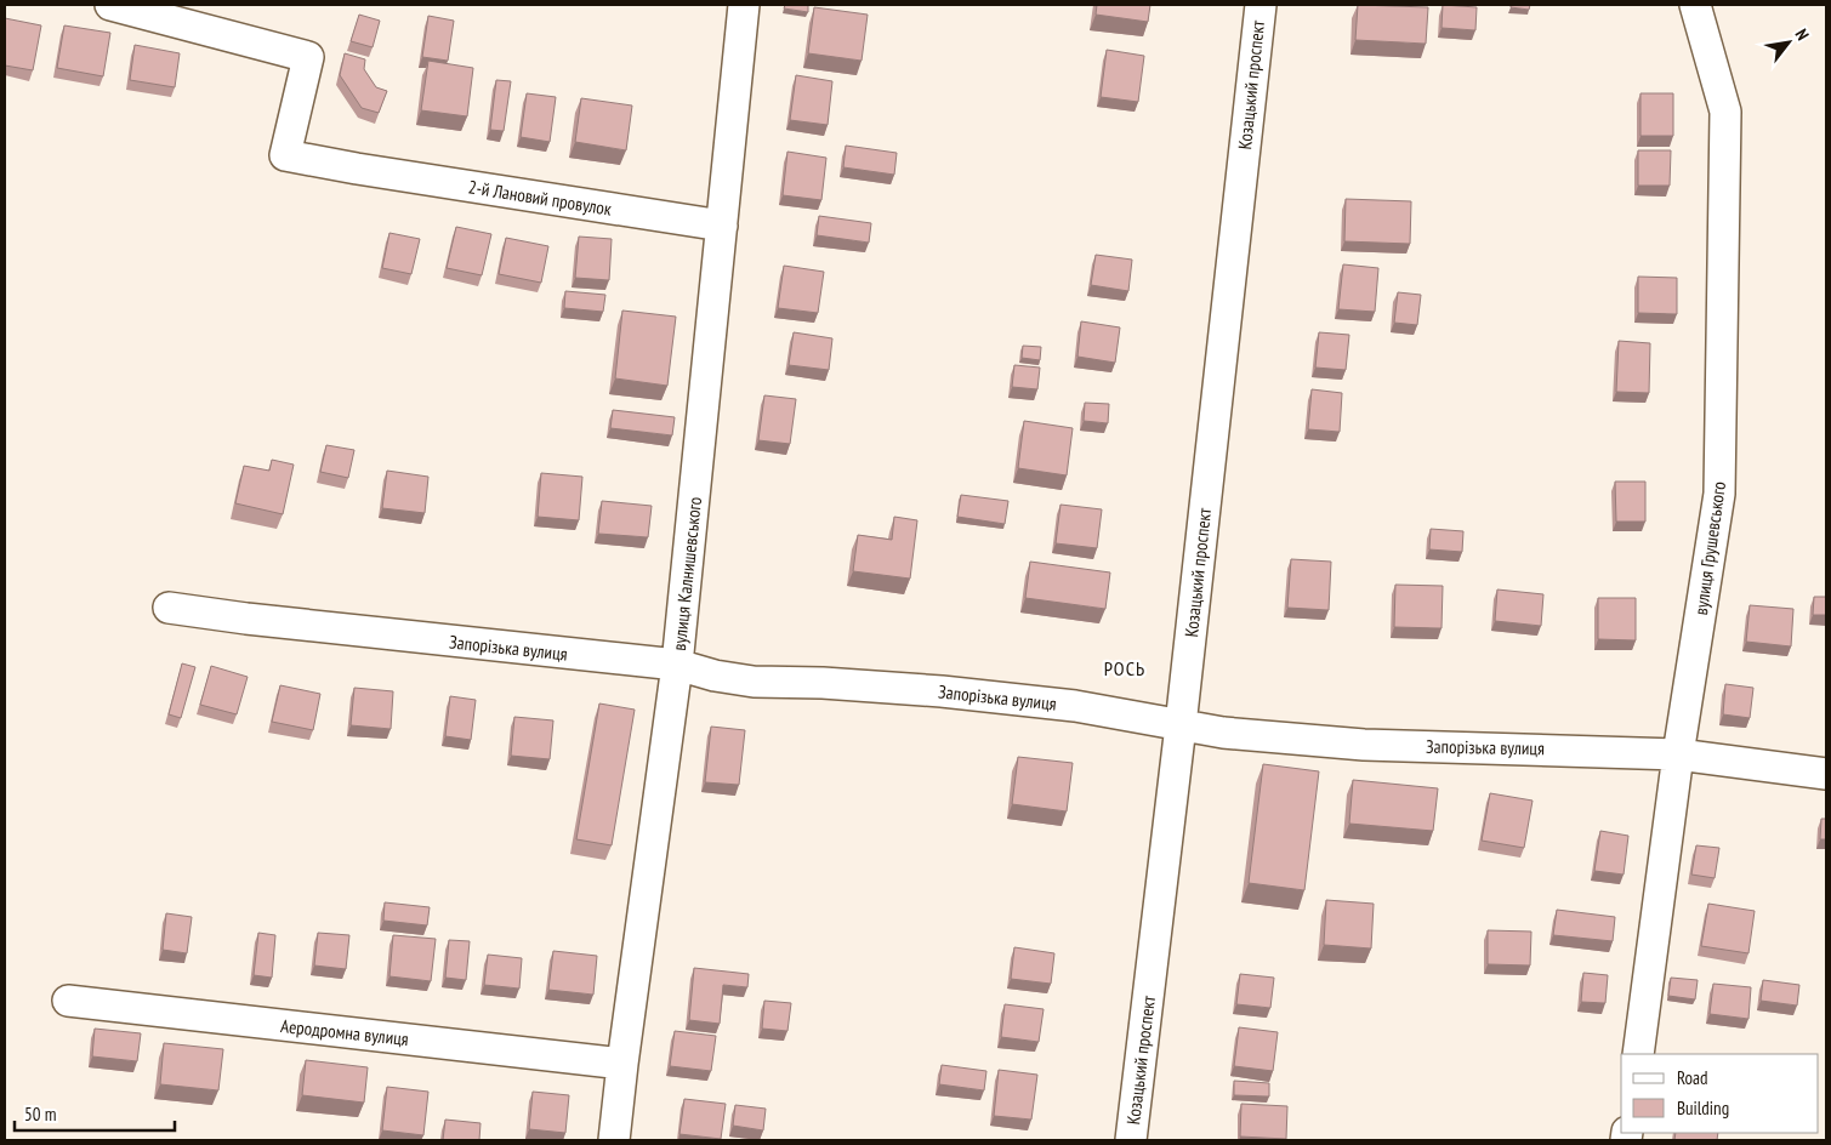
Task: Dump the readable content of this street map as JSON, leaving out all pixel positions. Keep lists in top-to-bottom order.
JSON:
{
  "streets": {
    "street": [
      "Козацький проспект",
      "2-й Лановий провулок",
      "вулиця Грушевського",
      "вулиця Калнишевського",
      "Запорізька вулиця",
      "Аеродромна вулиця"
    ]
  },
  "crossings": [
    ["Козацький проспект", "Запорізька вулиця"],
    ["2-й Лановий провулок", "вулиця Калнишевського"],
    ["вулиця Грушевського", "Запорізька вулиця"],
    ["вулиця Калнишевського", "Запорізька вулиця"],
    ["вулиця Калнишевського", "Аеродромна вулиця"]
  ],
  "districts": ["РОСЬ"],
  "legend": ["Road", "Building"],
  "scale_bar": "50 m",
  "north": "top right"
}
